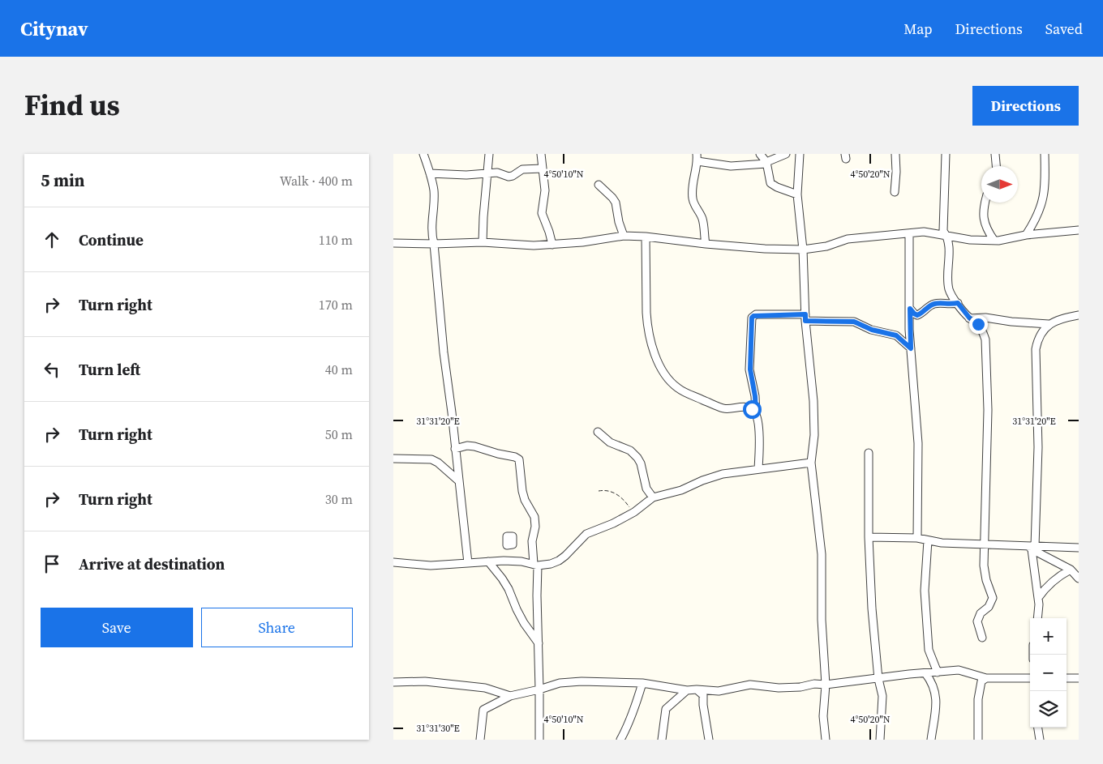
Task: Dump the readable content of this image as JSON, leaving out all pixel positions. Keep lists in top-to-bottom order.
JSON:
{
  "north": "right",
  "page": {
    "header": "Citynav",
    "nav": ["Map", "Directions", "Saved"],
    "title": "Find us",
    "buttons": [
      "Directions",
      ["Save", "Share"]
    ],
    "heading": ["5 min", "Walk · 400 m"],
    "list": [
      ["Continue", "110 m"],
      ["Turn right", "170 m"],
      ["Turn left", "40 m"],
      ["Turn right", "50 m"],
      ["Turn right", "30 m"],
      "Arrive at destination"
    ],
    "map_buttons": ["+", "−"]
  },
  "coordinates": [
    "4°50'10\"N",
    "4°50'20\"N",
    "31°31'20\"E",
    "31°31'30\"E"
  ]
}
